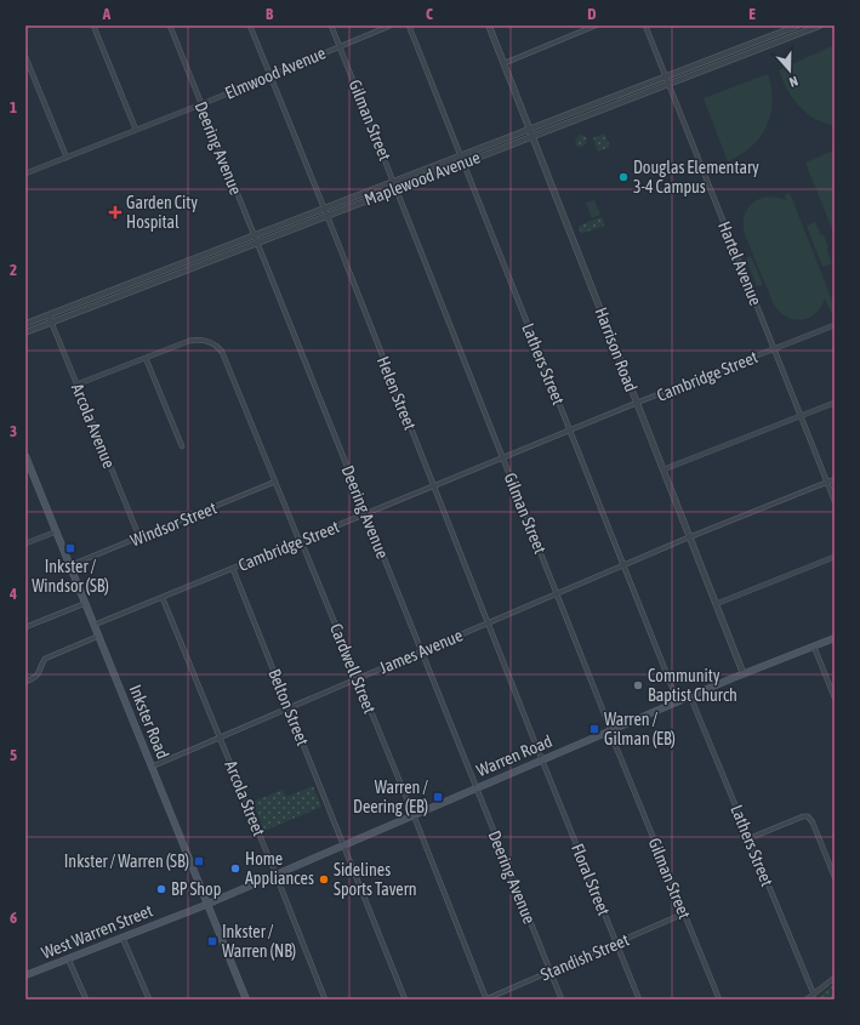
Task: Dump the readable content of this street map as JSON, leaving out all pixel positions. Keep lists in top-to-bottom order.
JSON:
{
  "streets": {
    "main road": ["Inkster Road", "Warren Road", "West Warren Street"],
    "street": [
      "Elmwood Avenue",
      "Gilman Street",
      "Deering Avenue",
      "Maplewood Avenue",
      "Hartel Avenue",
      "Harrison Road",
      "Lathers Street",
      "Cambridge Street",
      "Helen Street",
      "Arcola Avenue",
      "Windsor Street",
      "James Avenue",
      "Cardwell Street",
      "Belton Street",
      "Arcola Street",
      "Floral Street",
      "Standish Street"
    ]
  },
  "crossings": [
    ["Elmwood Avenue", "Gilman Street"],
    ["Elmwood Avenue", "Deering Avenue"],
    ["Elmwood Avenue", "Helen Street"],
    ["Gilman Street", "Maplewood Avenue"],
    ["Gilman Street", "Cambridge Street"],
    ["Gilman Street", "James Avenue"],
    ["Gilman Street", "Warren Road"],
    ["Gilman Street", "Standish Street"],
    ["Deering Avenue", "Maplewood Avenue"],
    ["Deering Avenue", "Cambridge Street"],
    ["Deering Avenue", "James Avenue"],
    ["Deering Avenue", "Warren Road"],
    ["Deering Avenue", "Standish Street"],
    ["Maplewood Avenue", "Hartel Avenue"],
    ["Maplewood Avenue", "Harrison Road"],
    ["Maplewood Avenue", "Lathers Street"],
    ["Maplewood Avenue", "Helen Street"],
    ["Maplewood Avenue", "Arcola Avenue"],
    ["Hartel Avenue", "Cambridge Street"],
    ["Hartel Avenue", "James Avenue"],
    ["Harrison Road", "Cambridge Street"],
    ["Harrison Road", "James Avenue"],
    ["Harrison Road", "Warren Road"],
    ["Lathers Street", "Cambridge Street"],
    ["Lathers Street", "James Avenue"],
    ["Lathers Street", "Warren Road"],
    ["Cambridge Street", "Helen Street"],
    ["Cambridge Street", "Cardwell Street"],
    ["Cambridge Street", "Belton Street"],
    ["Cambridge Street", "Inkster Road"],
    ["Cambridge Street", "Arcola Street"],
    ["Helen Street", "James Avenue"],
    ["Helen Street", "Warren Road"],
    ["Helen Street", "Floral Street"],
    ["Arcola Avenue", "Windsor Street"],
    ["Windsor Street", "Cardwell Street"],
    ["Windsor Street", "Inkster Road"],
    ["James Avenue", "Cardwell Street"],
    ["James Avenue", "Belton Street"],
    ["James Avenue", "Inkster Road"],
    ["James Avenue", "Arcola Street"],
    ["Cardwell Street", "Warren Road"],
    ["Cardwell Street", "Standish Street"],
    ["Belton Street", "Warren Road"],
    ["Inkster Road", "Warren Road"],
    ["Inkster Road", "West Warren Street"],
    ["Warren Road", "Arcola Street"],
    ["Warren Road", "Floral Street"],
    ["Warren Road", "West Warren Street"],
    ["Floral Street", "Standish Street"]
  ],
  "places": {
    "other": [
      "Douglas Elementary 3-4 Campus",
      "Community Baptist Church",
      "Home Appliances",
      "Sidelines Sports Tavern",
      "BP Shop"
    ],
    "health": ["Garden City Hospital"],
    "transit": [
      "Inkster / Windsor (SB)",
      "Warren / Gilman (EB)",
      "Warren / Deering (EB)",
      "Inkster / Warren (SB)",
      "Inkster / Warren (NB)"
    ]
  },
  "north": "bottom",
  "grid": {
    "columns": [
      "A",
      "B",
      "C",
      "D",
      "E"
    ],
    "rows": [
      "1",
      "2",
      "3",
      "4",
      "5",
      "6"
    ]
  }
}
